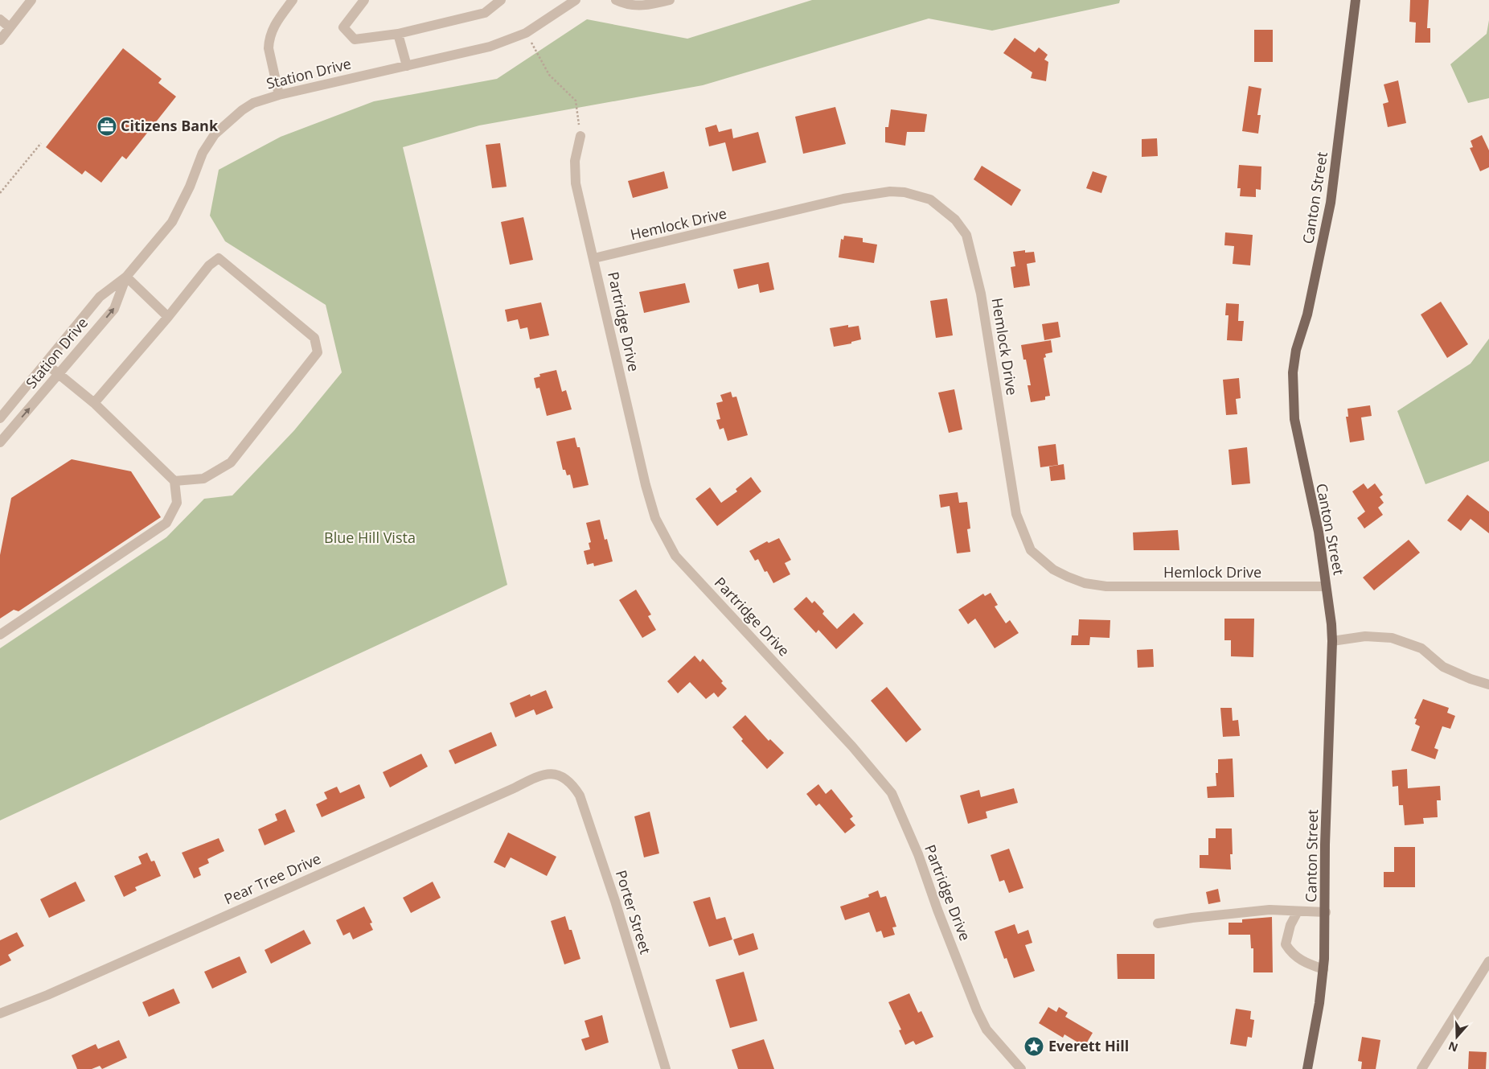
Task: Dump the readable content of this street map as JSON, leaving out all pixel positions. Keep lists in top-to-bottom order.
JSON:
{
  "streets": {
    "main road": ["Canton Street"],
    "street": [
      "Station Drive",
      "Hemlock Drive",
      "Partridge Drive",
      "Pear Tree Drive",
      "Porter Street"
    ]
  },
  "crossings": [
    ["Canton Street", "Hemlock Drive"],
    ["Hemlock Drive", "Partridge Drive"],
    ["Pear Tree Drive", "Porter Street"]
  ],
  "parks": ["Blue Hill Vista"],
  "places": {
    "office": ["Citizens Bank"],
    "place": ["Everett Hill"]
  },
  "north": "bottom"
}
